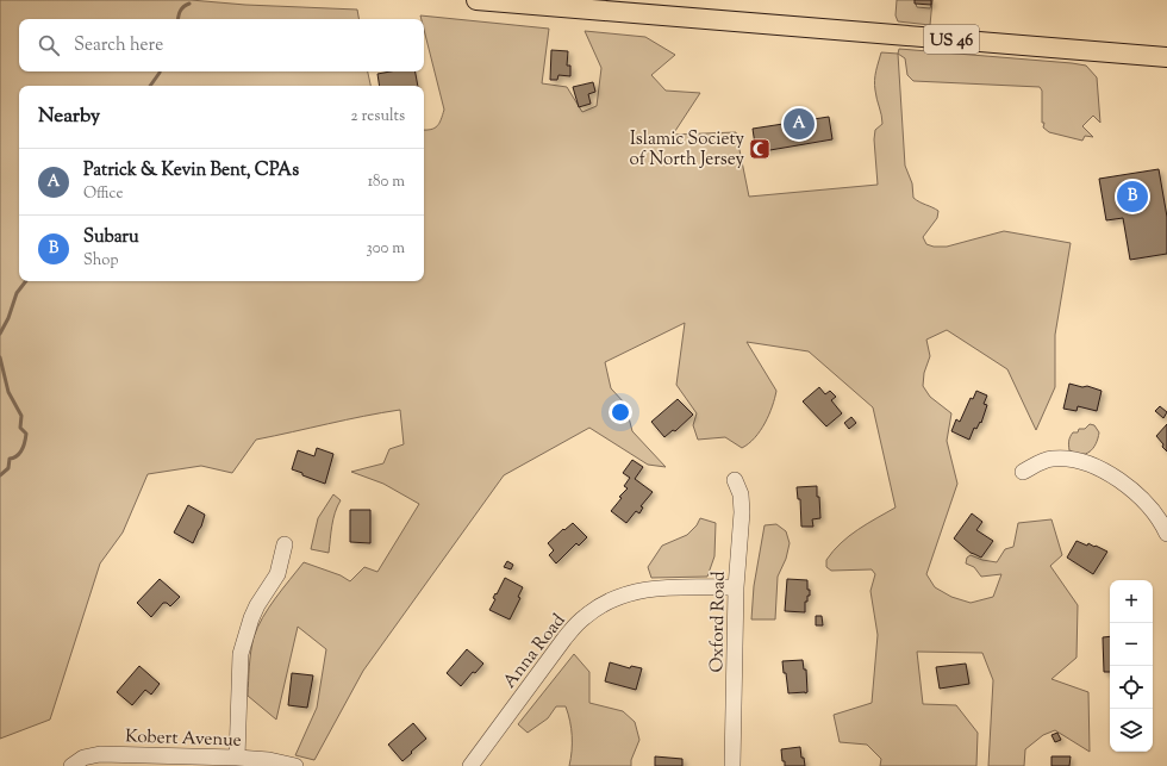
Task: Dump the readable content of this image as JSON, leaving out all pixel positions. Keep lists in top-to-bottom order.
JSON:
{
  "streets": {
    "main road": ["US 46"],
    "street": ["Oxford Road", "Anna Road", "Kobert Avenue"]
  },
  "crossings": [
    ["Oxford Road", "Anna Road"]
  ],
  "places": {
    "mosque": ["Islamic Society of North Jersey"]
  },
  "page": {
    "search": "Search here",
    "heading": ["Nearby", "2 results"],
    "pins": ["A", "B"],
    "list": [
      {
        "mark": "A",
        "name": "Patrick & Kevin Bent, CPAs",
        "note": "Office",
        "value": "180 m"
      },
      {
        "mark": "B",
        "name": "Subaru",
        "note": "Shop",
        "value": "300 m"
      }
    ],
    "map_buttons": ["+", "−"]
  }
}
